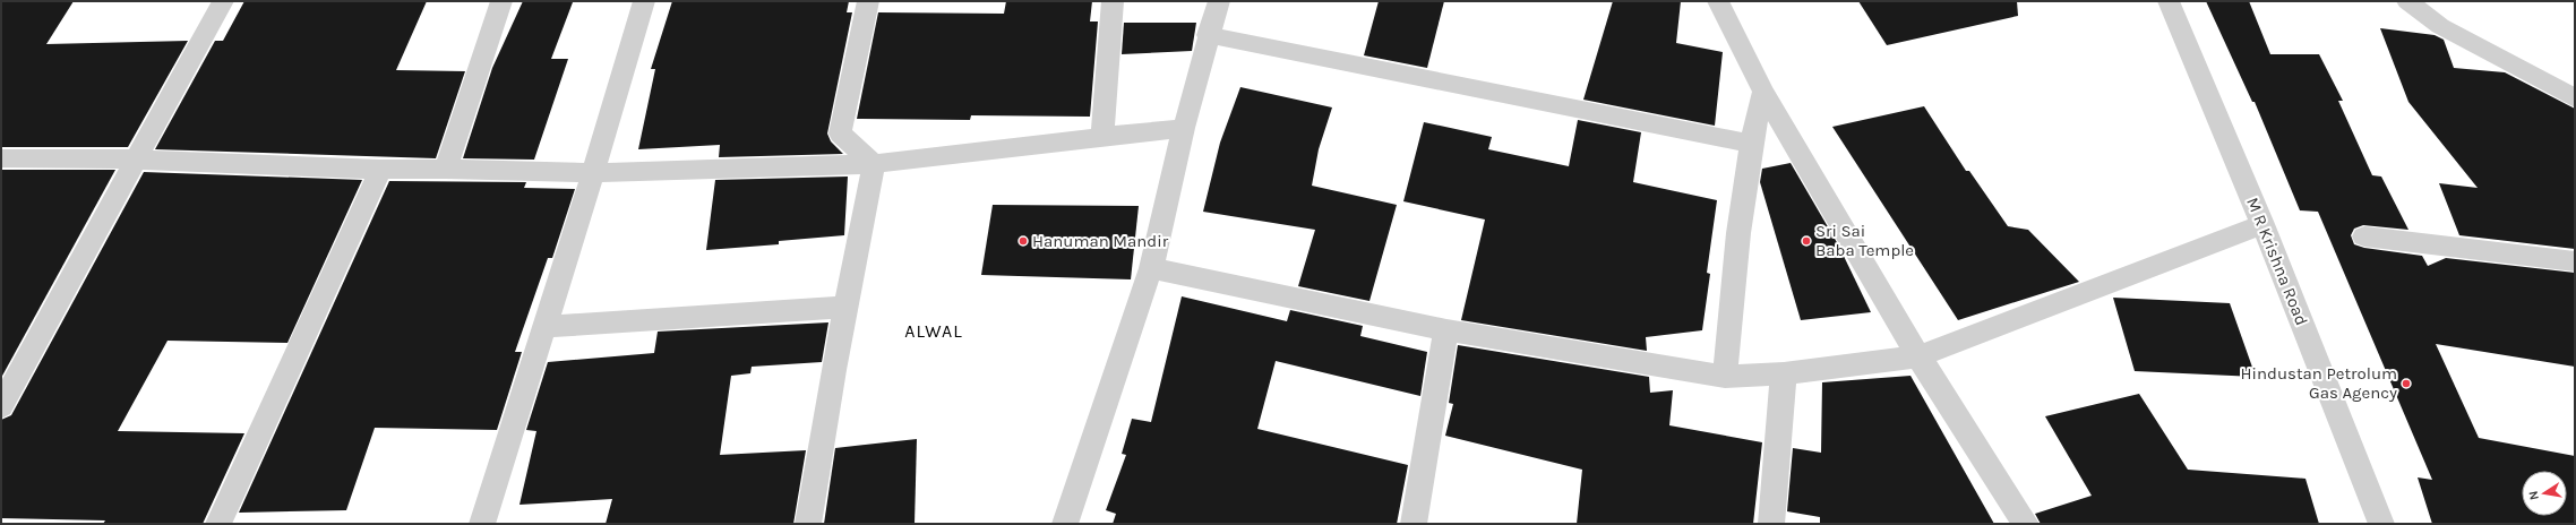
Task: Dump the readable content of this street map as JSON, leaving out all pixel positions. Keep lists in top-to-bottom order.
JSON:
{
  "streets": {
    "street": ["M R Krishna Road"]
  },
  "districts": ["ALWAL"],
  "places": ["Hanuman Mandir", "Sri Sai Baba Temple", "Hindustan Petrolum Gas Agency"],
  "north": "left"
}
